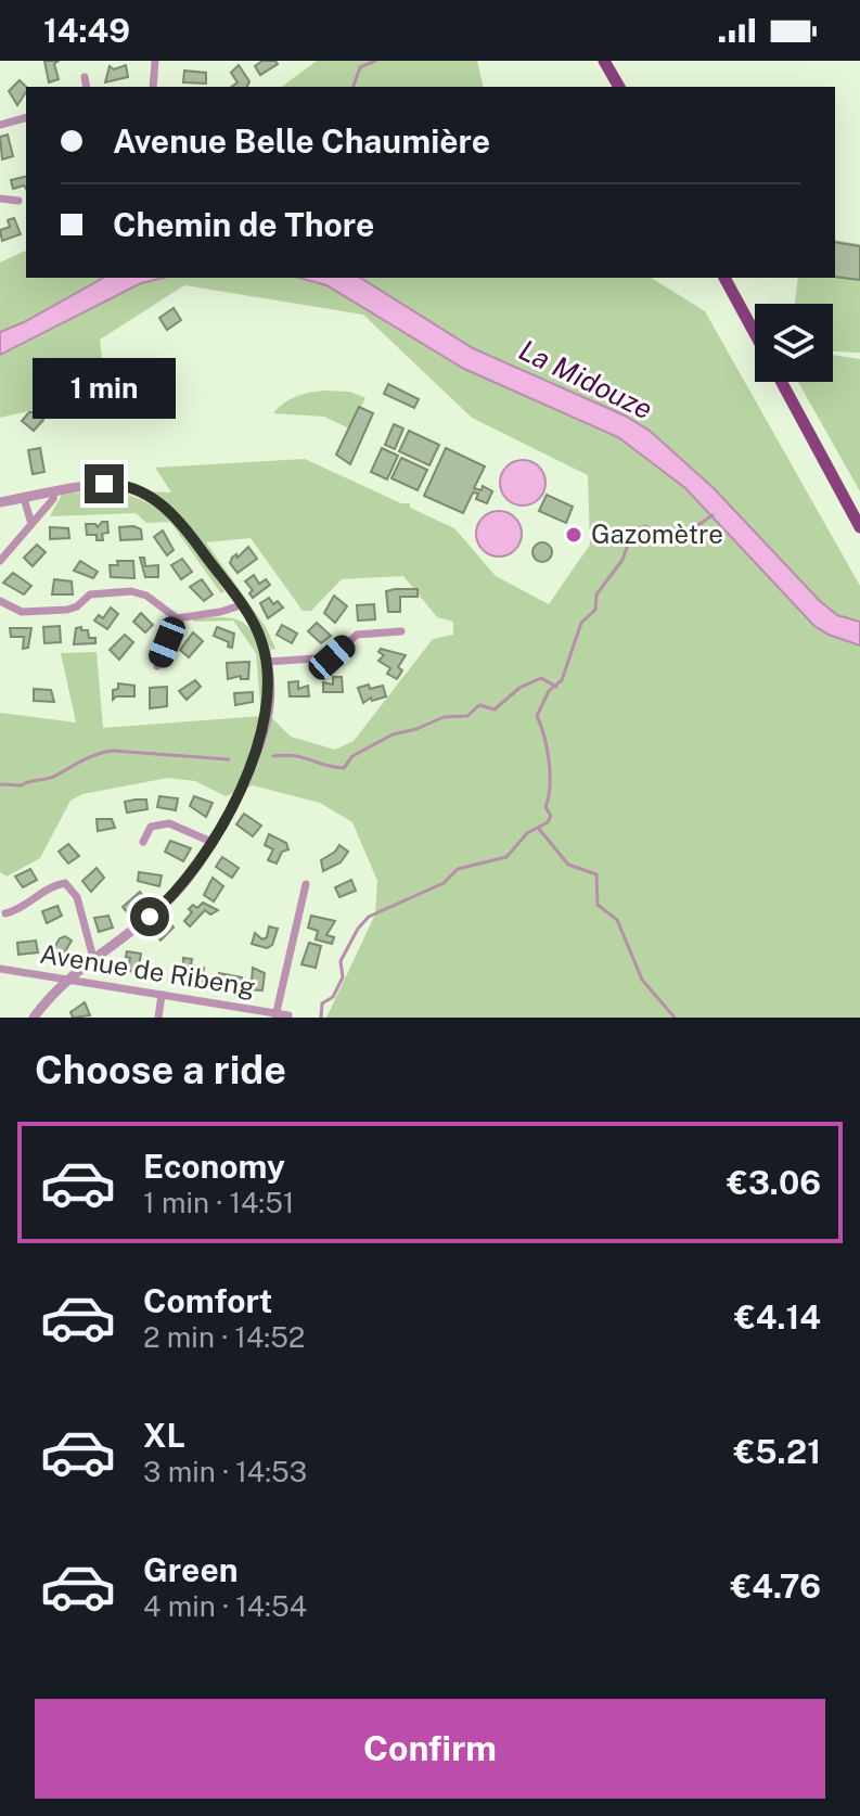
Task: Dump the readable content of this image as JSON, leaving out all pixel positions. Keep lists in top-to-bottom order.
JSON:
{
  "streets": {
    "street": ["Avenue de Ribeng"]
  },
  "water": ["La Midouze"],
  "places": ["Gazomètre"],
  "page": {
    "status": "14:49",
    "banner": ["Avenue Belle Chaumière", "Chemin de Thore"],
    "bubble": "1 min",
    "heading": "Choose a ride",
    "list": [
      {
        "name": "Economy",
        "note": "1 min · 14:51",
        "value": "€3.06"
      },
      {
        "name": "Comfort",
        "note": "2 min · 14:52",
        "value": "€4.14"
      },
      {
        "name": "XL",
        "note": "3 min · 14:53",
        "value": "€5.21"
      },
      {
        "name": "Green",
        "note": "4 min · 14:54",
        "value": "€4.76"
      }
    ],
    "buttons": "Confirm"
  }
}
